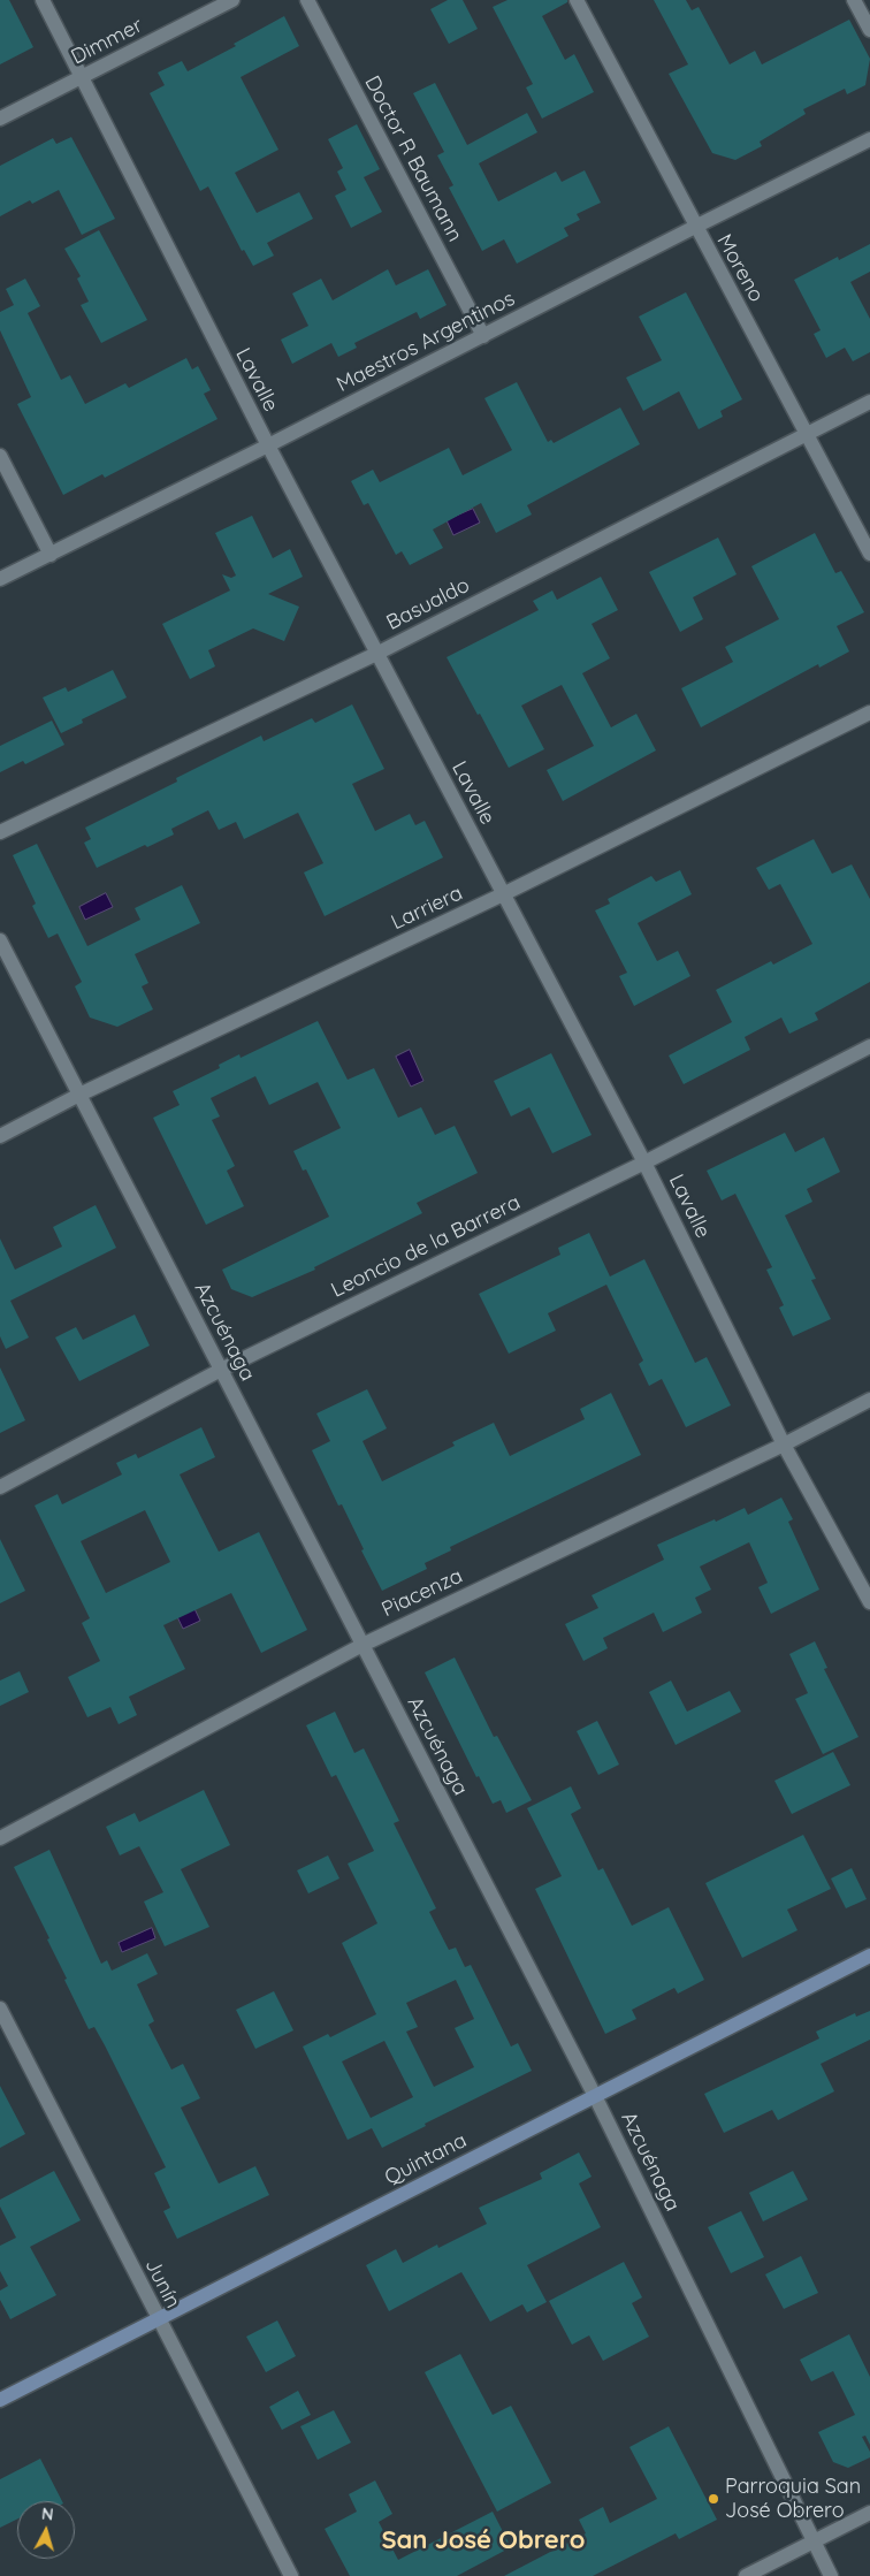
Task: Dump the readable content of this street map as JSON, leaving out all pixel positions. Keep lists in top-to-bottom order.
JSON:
{
  "streets": {
    "main road": ["Quintana"],
    "street": [
      "Dimmer",
      "Doctor R Baumann",
      "Moreno",
      "Maestros Argentinos",
      "Lavalle",
      "Basualdo",
      "Larriera",
      "Leoncio de la Barrera",
      "Azcuénaga",
      "Piacenza",
      "Junín"
    ]
  },
  "crossings": [
    ["Dimmer", "Lavalle"],
    ["Doctor R Baumann", "Maestros Argentinos"],
    ["Moreno", "Maestros Argentinos"],
    ["Moreno", "Basualdo"],
    ["Maestros Argentinos", "Lavalle"],
    ["Lavalle", "Basualdo"],
    ["Lavalle", "Larriera"],
    ["Lavalle", "Leoncio de la Barrera"],
    ["Lavalle", "Piacenza"],
    ["Larriera", "Azcuénaga"],
    ["Leoncio de la Barrera", "Azcuénaga"],
    ["Azcuénaga", "Piacenza"],
    ["Azcuénaga", "Quintana"],
    ["Quintana", "Junín"]
  ],
  "districts": ["San José Obrero"],
  "places": ["Parroquia San José Obrero"],
  "north": "top"
}
